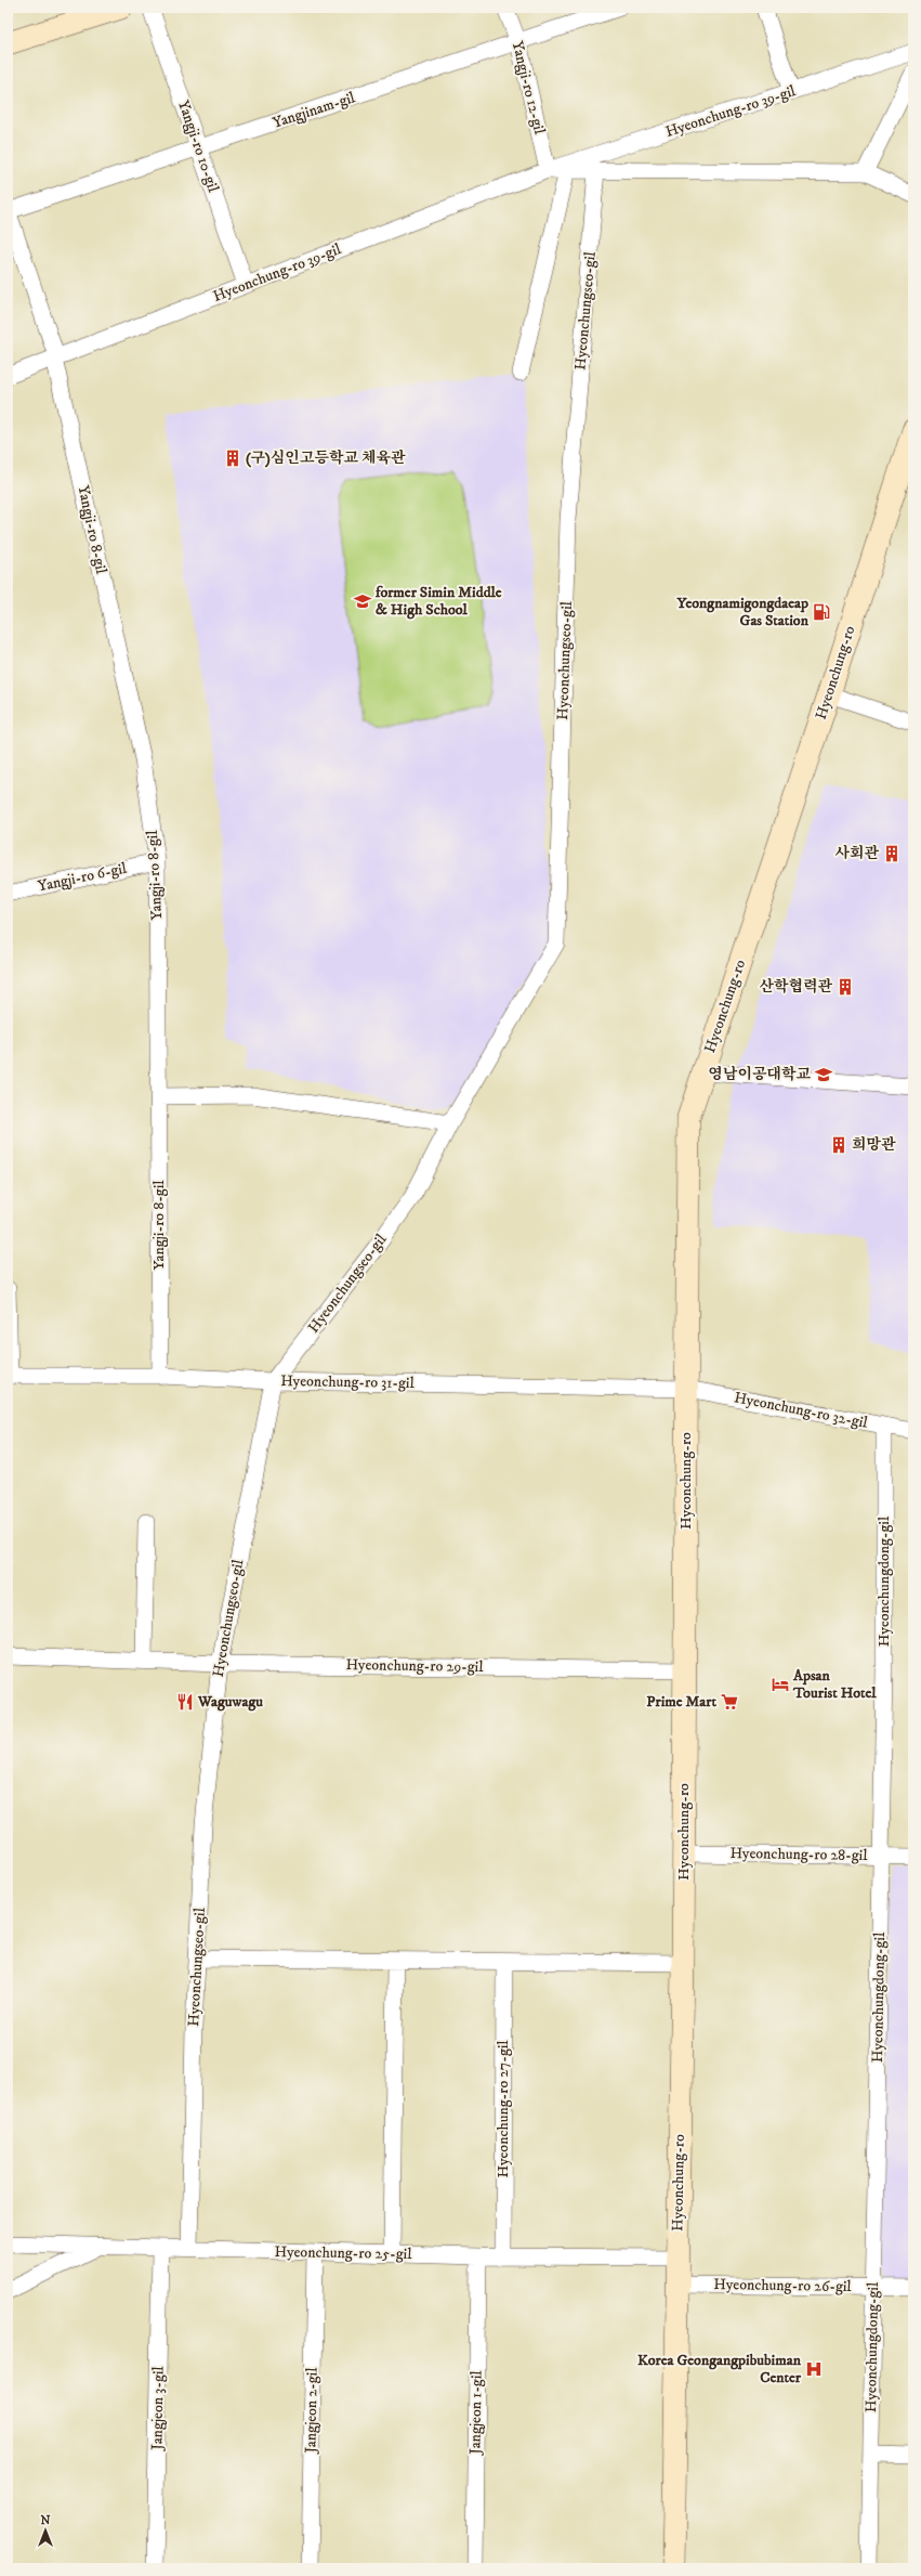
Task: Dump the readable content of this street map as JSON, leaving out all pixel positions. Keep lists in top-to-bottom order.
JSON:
{
  "streets": {
    "main road": ["Hyeonchung-ro"],
    "street": [
      "Yangji-ro 12-gil",
      "Yangjinam-gil",
      "Hyeonchung-ro 39-gil",
      "Yangji-ro 10-gil",
      "Hyeonchungseo-gil",
      "Yangji-ro 8-gil",
      "Yangji-ro 6-gil",
      "Hyeonchung-ro 31-gil",
      "Hyeonchung-ro 32-gil",
      "Hyeonchungdong-gil",
      "Hyeonchung-ro 29-gil",
      "Hyeonchung-ro 28-gil",
      "Hyeonchung-ro 27-gil",
      "Hyeonchung-ro 25-gil",
      "Hyeonchung-ro 26-gil",
      "Jangjeon 3-gil",
      "Jangjeon 2-gil",
      "Jangjeon 1-gil"
    ]
  },
  "crossings": [
    ["Yangji-ro 12-gil", "Yangjinam-gil"],
    ["Yangji-ro 12-gil", "Hyeonchung-ro 39-gil"],
    ["Yangjinam-gil", "Yangji-ro 10-gil"],
    ["Yangjinam-gil", "Yangji-ro 8-gil"],
    ["Hyeonchung-ro 39-gil", "Yangji-ro 10-gil"],
    ["Hyeonchung-ro 39-gil", "Hyeonchungseo-gil"],
    ["Hyeonchung-ro 39-gil", "Yangji-ro 8-gil"],
    ["Hyeonchungseo-gil", "Hyeonchung-ro 31-gil"],
    ["Hyeonchungseo-gil", "Hyeonchung-ro 29-gil"],
    ["Hyeonchungseo-gil", "Hyeonchung-ro 25-gil"],
    ["Yangji-ro 8-gil", "Yangji-ro 6-gil"],
    ["Yangji-ro 8-gil", "Hyeonchung-ro 31-gil"],
    ["Hyeonchung-ro", "Hyeonchung-ro 31-gil"],
    ["Hyeonchung-ro", "Hyeonchung-ro 32-gil"],
    ["Hyeonchung-ro", "Hyeonchung-ro 29-gil"],
    ["Hyeonchung-ro", "Hyeonchung-ro 28-gil"],
    ["Hyeonchung-ro", "Hyeonchung-ro 25-gil"],
    ["Hyeonchung-ro", "Hyeonchung-ro 26-gil"],
    ["Hyeonchung-ro 31-gil", "Hyeonchung-ro 32-gil"],
    ["Hyeonchung-ro 32-gil", "Hyeonchungdong-gil"],
    ["Hyeonchungdong-gil", "Hyeonchung-ro 28-gil"],
    ["Hyeonchungdong-gil", "Hyeonchung-ro 26-gil"],
    ["Hyeonchung-ro 27-gil", "Hyeonchung-ro 25-gil"],
    ["Hyeonchung-ro 25-gil", "Jangjeon 3-gil"],
    ["Hyeonchung-ro 25-gil", "Jangjeon 2-gil"],
    ["Hyeonchung-ro 25-gil", "Jangjeon 1-gil"]
  ],
  "places": {
    "building": [
      "(구)심인고등학교 체육관",
      "사회관",
      "산학협력관",
      "희망관"
    ],
    "school or university": ["former Simin Middle & High School", "영남이공대학교"],
    "fuel station": ["Yeongnamigongdaeap Gas Station"],
    "hotel": ["Apsan Tourist Hotel"],
    "restaurant": ["Waguwagu"],
    "supermarket": ["Prime Mart"],
    "hospital": ["Korea Geongangpibubiman Center"]
  },
  "north": "top"
}
